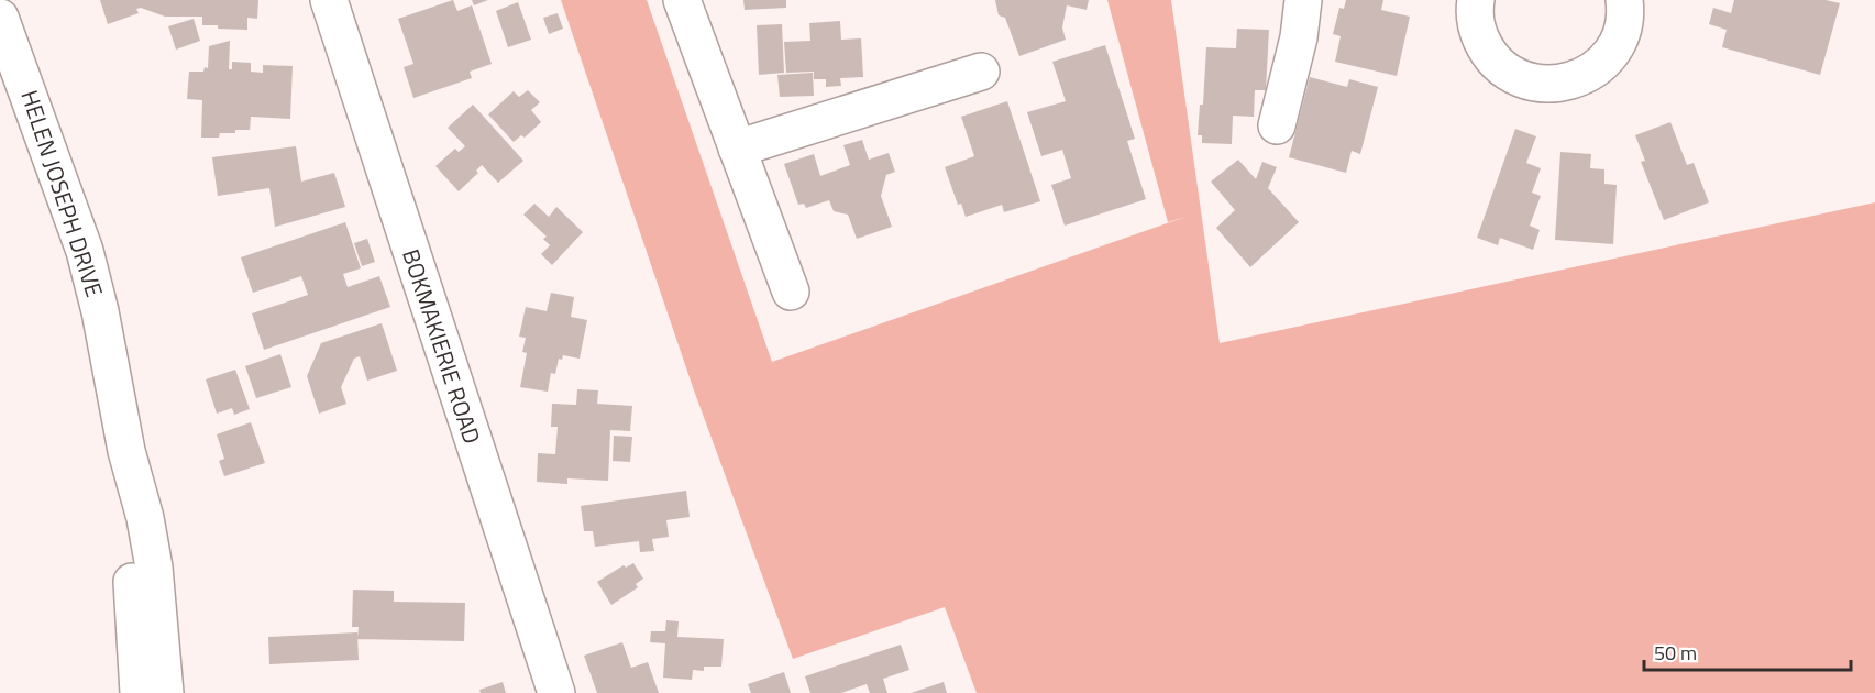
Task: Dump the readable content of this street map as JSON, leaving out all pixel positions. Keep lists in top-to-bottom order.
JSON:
{
  "streets": {
    "street": ["HELEN JOSEPH DRIVE", "BOKMAKIERIE ROAD"]
  },
  "scale_bar": "50 m"
}
